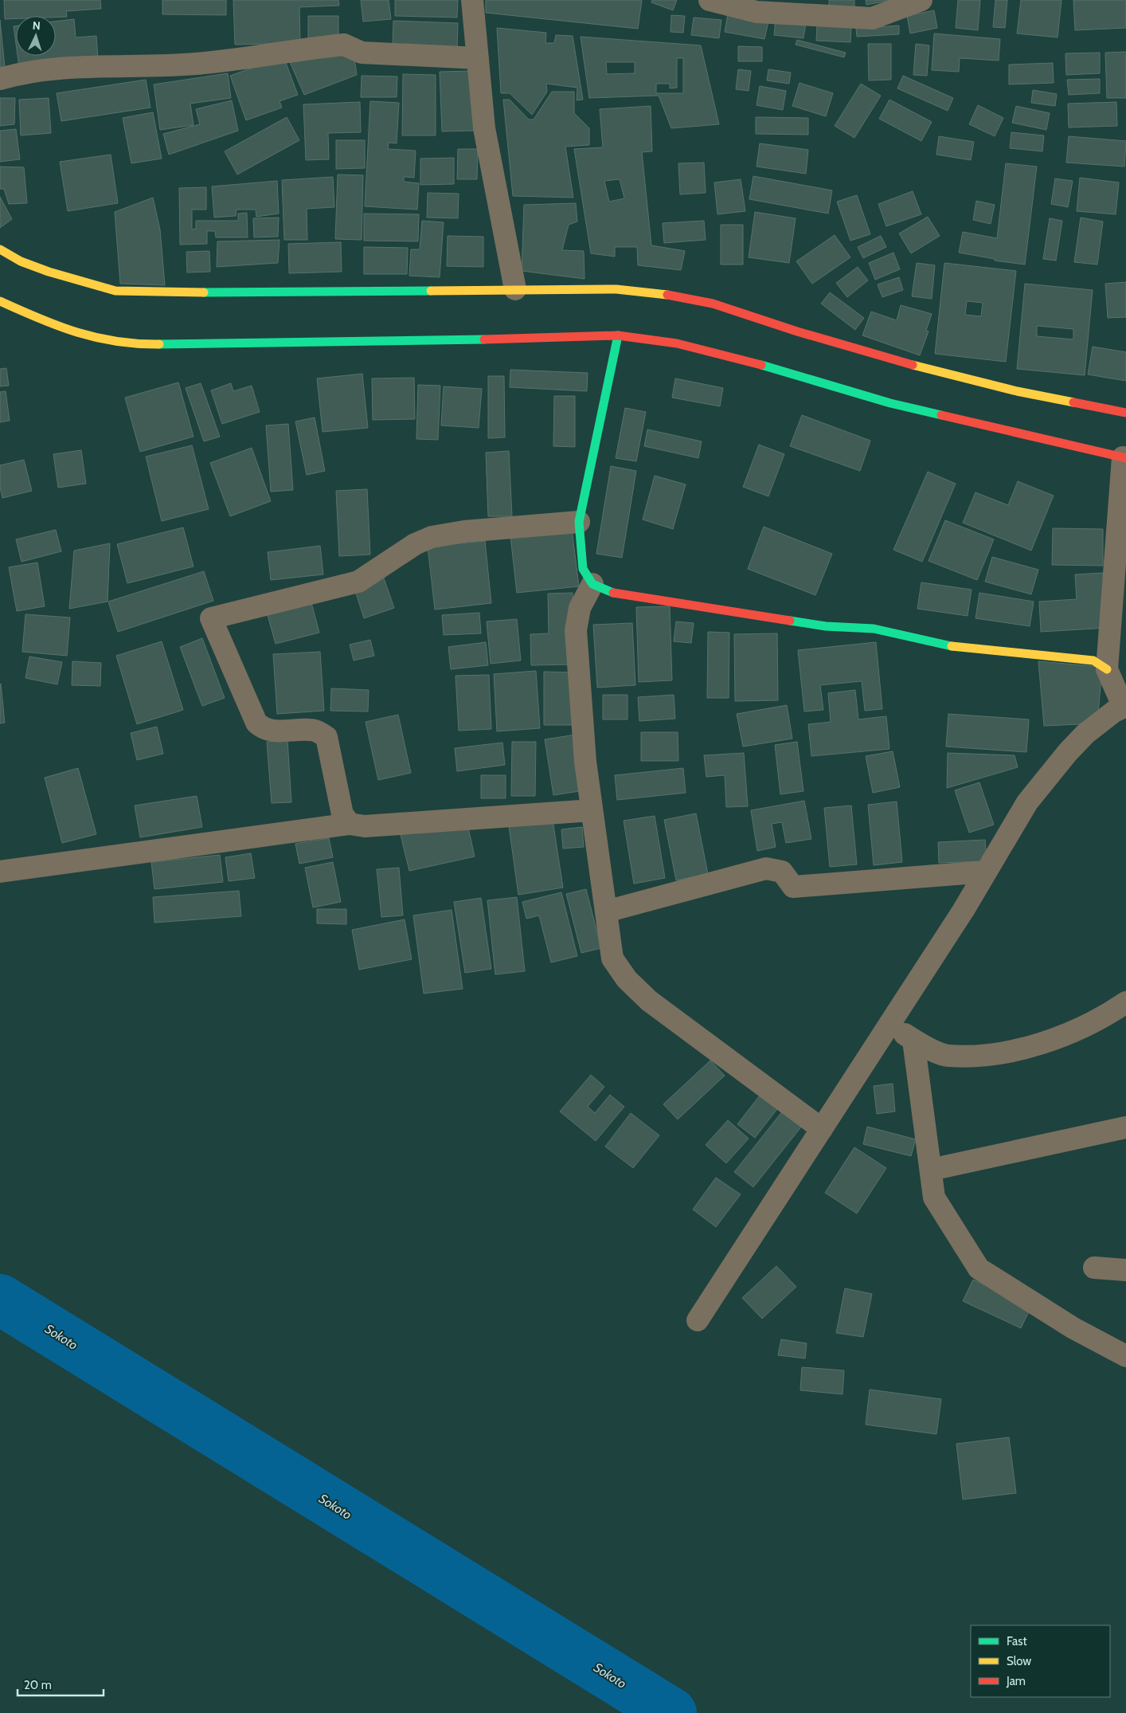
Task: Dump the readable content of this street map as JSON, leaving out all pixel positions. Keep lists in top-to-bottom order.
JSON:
{
  "water": ["Sokoto"],
  "legend": ["Fast", "Slow", "Jam"],
  "scale_bar": "20 m",
  "north": "top"
}
